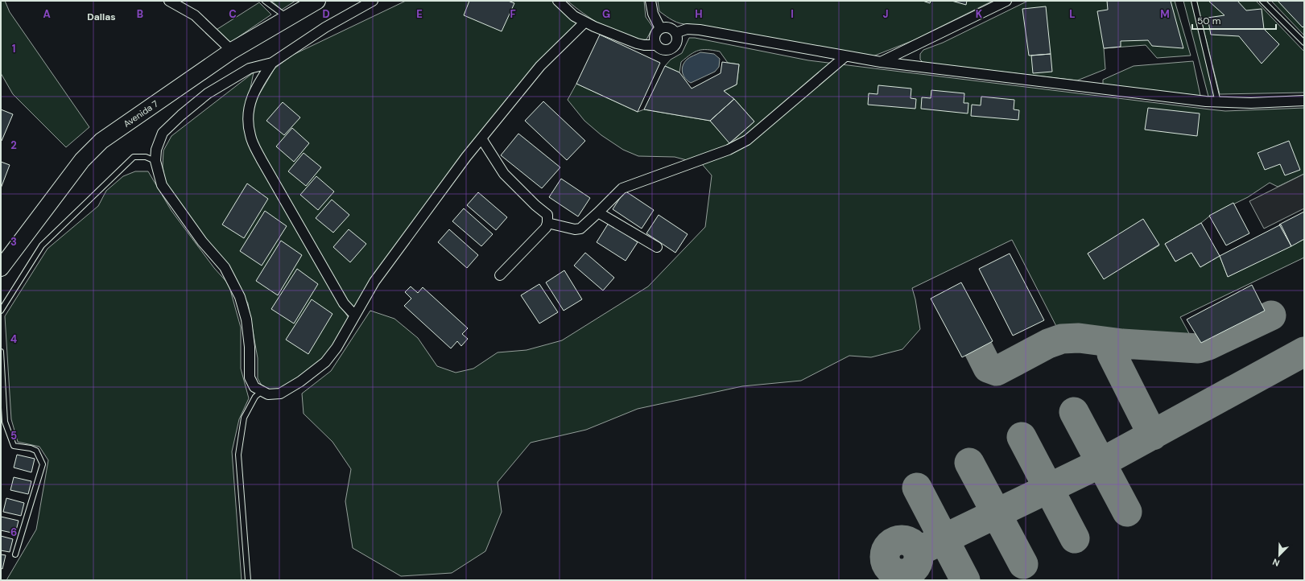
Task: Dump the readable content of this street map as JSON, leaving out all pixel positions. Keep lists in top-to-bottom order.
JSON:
{
  "streets": {
    "main road": ["Avenida 7"]
  },
  "districts": ["Dallas"],
  "scale_bar": "50 m",
  "north": "bottom left",
  "grid": {
    "columns": [
      "A",
      "B",
      "C",
      "D",
      "E",
      "F",
      "G",
      "H",
      "I",
      "J",
      "K",
      "L",
      "M"
    ],
    "rows": [
      "1",
      "2",
      "3",
      "4",
      "5",
      "6"
    ]
  }
}
